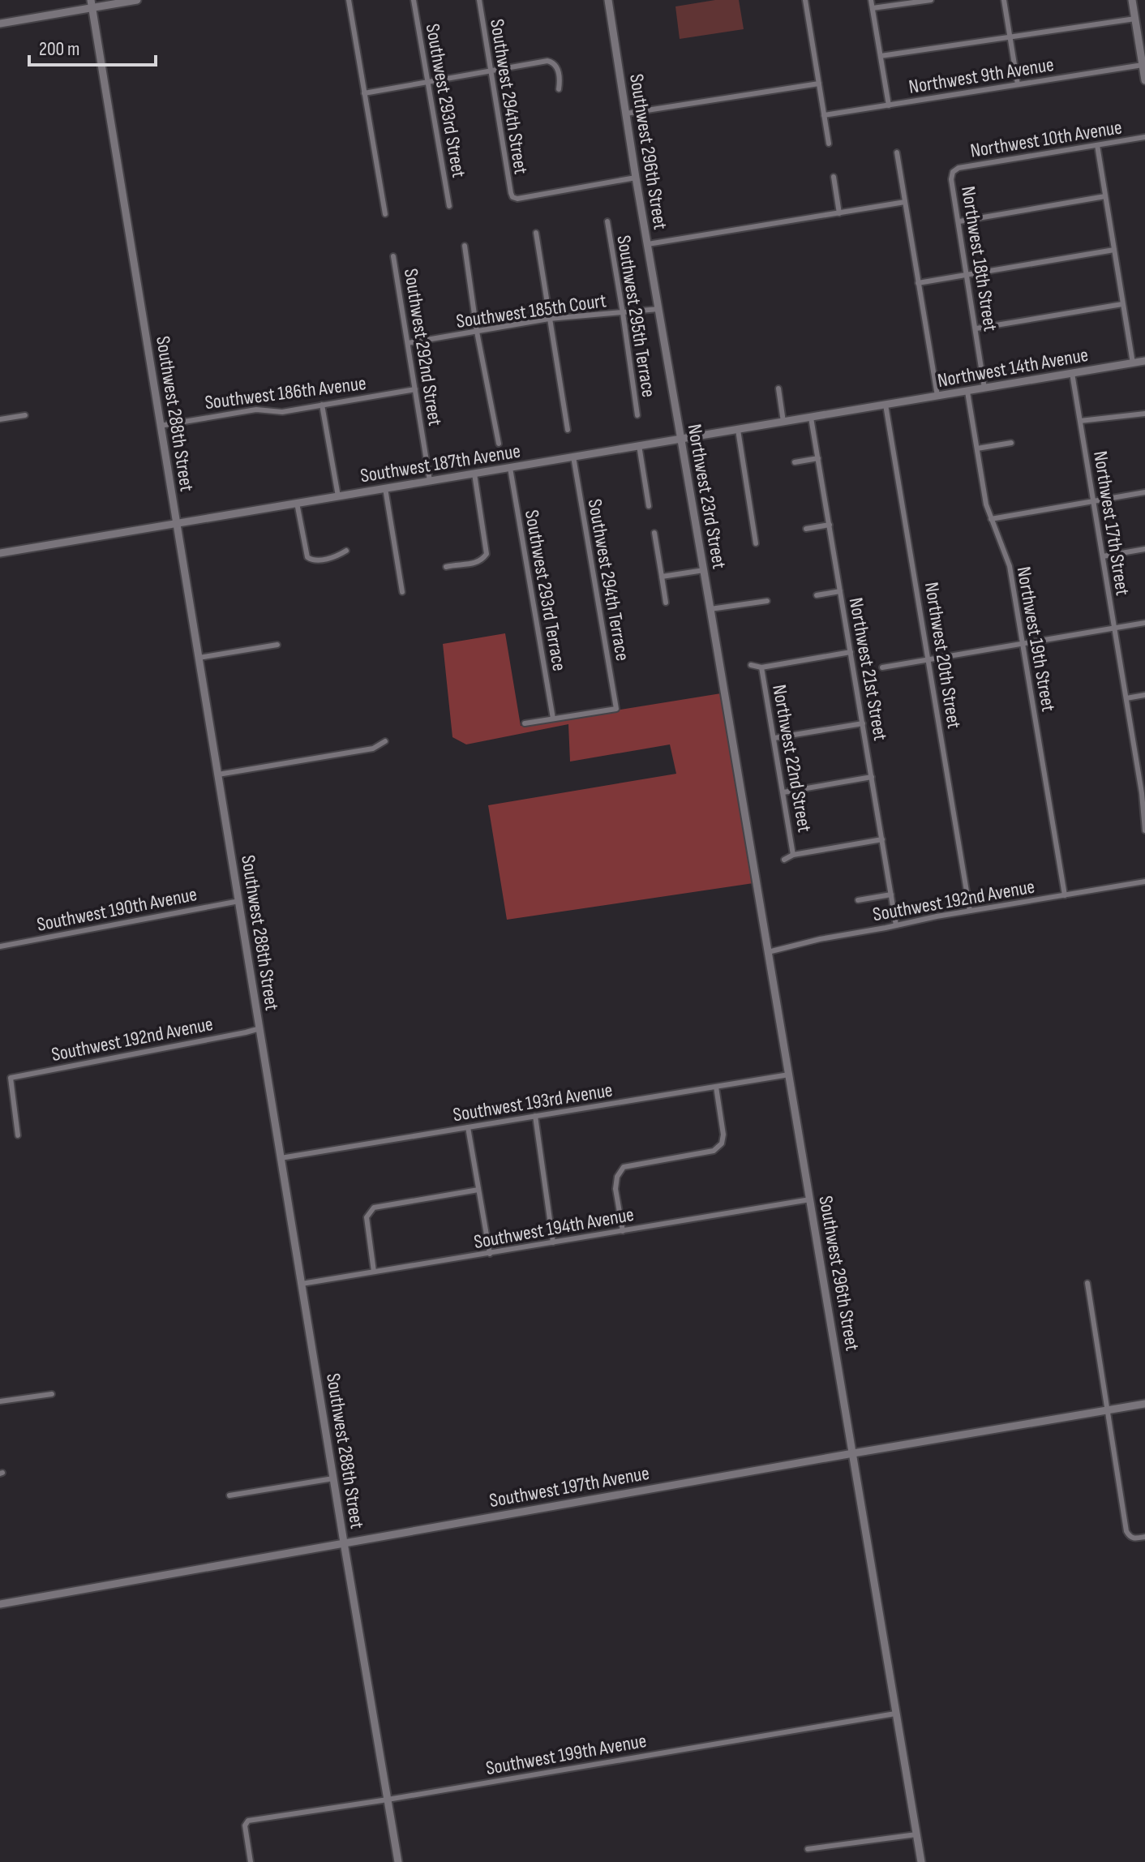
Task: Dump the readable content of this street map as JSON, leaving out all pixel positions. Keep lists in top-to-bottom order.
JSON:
{
  "streets": {
    "street": [
      "Northwest 9th Avenue",
      "Southwest 294th Street",
      "Southwest 293rd Street",
      "Northwest 10th Avenue",
      "Southwest 296th Street",
      "Northwest 18th Street",
      "Southwest 185th Court",
      "Southwest 295th Terrace",
      "Southwest 292nd Street",
      "Northwest 14th Avenue",
      "Southwest 186th Avenue",
      "Southwest 288th Street",
      "Southwest 187th Avenue",
      "Northwest 23rd Street",
      "Northwest 17th Street",
      "Southwest 294th Terrace",
      "Southwest 293rd Terrace",
      "Northwest 19th Street",
      "Northwest 20th Street",
      "Northwest 21st Street",
      "Northwest 22nd Street",
      "Southwest 192nd Avenue",
      "Southwest 190th Avenue",
      "Southwest 193rd Avenue",
      "Southwest 194th Avenue",
      "Southwest 197th Avenue",
      "Southwest 199th Avenue"
    ]
  },
  "crossings": [
    ["Southwest 294th Street", "Southwest 296th Street"],
    ["Northwest 10th Avenue", "Northwest 18th Street"],
    ["Southwest 296th Street", "Southwest 185th Court"],
    ["Southwest 296th Street", "Northwest 23rd Street"],
    ["Southwest 296th Street", "Southwest 192nd Avenue"],
    ["Southwest 296th Street", "Southwest 193rd Avenue"],
    ["Southwest 296th Street", "Southwest 194th Avenue"],
    ["Southwest 296th Street", "Southwest 197th Avenue"],
    ["Southwest 296th Street", "Southwest 199th Avenue"],
    ["Northwest 18th Street", "Northwest 14th Avenue"],
    ["Southwest 185th Court", "Southwest 295th Terrace"],
    ["Southwest 185th Court", "Southwest 292nd Street"],
    ["Southwest 185th Court", "Northwest 23rd Street"],
    ["Southwest 292nd Street", "Southwest 186th Avenue"],
    ["Southwest 292nd Street", "Southwest 187th Avenue"],
    ["Northwest 14th Avenue", "Southwest 187th Avenue"],
    ["Northwest 14th Avenue", "Northwest 17th Street"],
    ["Northwest 14th Avenue", "Northwest 19th Street"],
    ["Northwest 14th Avenue", "Northwest 20th Street"],
    ["Southwest 186th Avenue", "Southwest 288th Street"],
    ["Southwest 288th Street", "Southwest 187th Avenue"],
    ["Southwest 288th Street", "Southwest 192nd Avenue"],
    ["Southwest 288th Street", "Southwest 190th Avenue"],
    ["Southwest 288th Street", "Southwest 193rd Avenue"],
    ["Southwest 288th Street", "Southwest 194th Avenue"],
    ["Southwest 288th Street", "Southwest 197th Avenue"],
    ["Southwest 288th Street", "Southwest 199th Avenue"],
    ["Southwest 187th Avenue", "Northwest 23rd Street"],
    ["Southwest 187th Avenue", "Southwest 294th Terrace"],
    ["Southwest 187th Avenue", "Southwest 293rd Terrace"],
    ["Southwest 187th Avenue", "Northwest 20th Street"],
    ["Southwest 187th Avenue", "Northwest 21st Street"],
    ["Southwest 294th Terrace", "Southwest 293rd Terrace"],
    ["Northwest 19th Street", "Southwest 192nd Avenue"],
    ["Northwest 20th Street", "Southwest 192nd Avenue"],
    ["Northwest 21st Street", "Southwest 192nd Avenue"]
  ],
  "scale_bar": "200 m"
}
